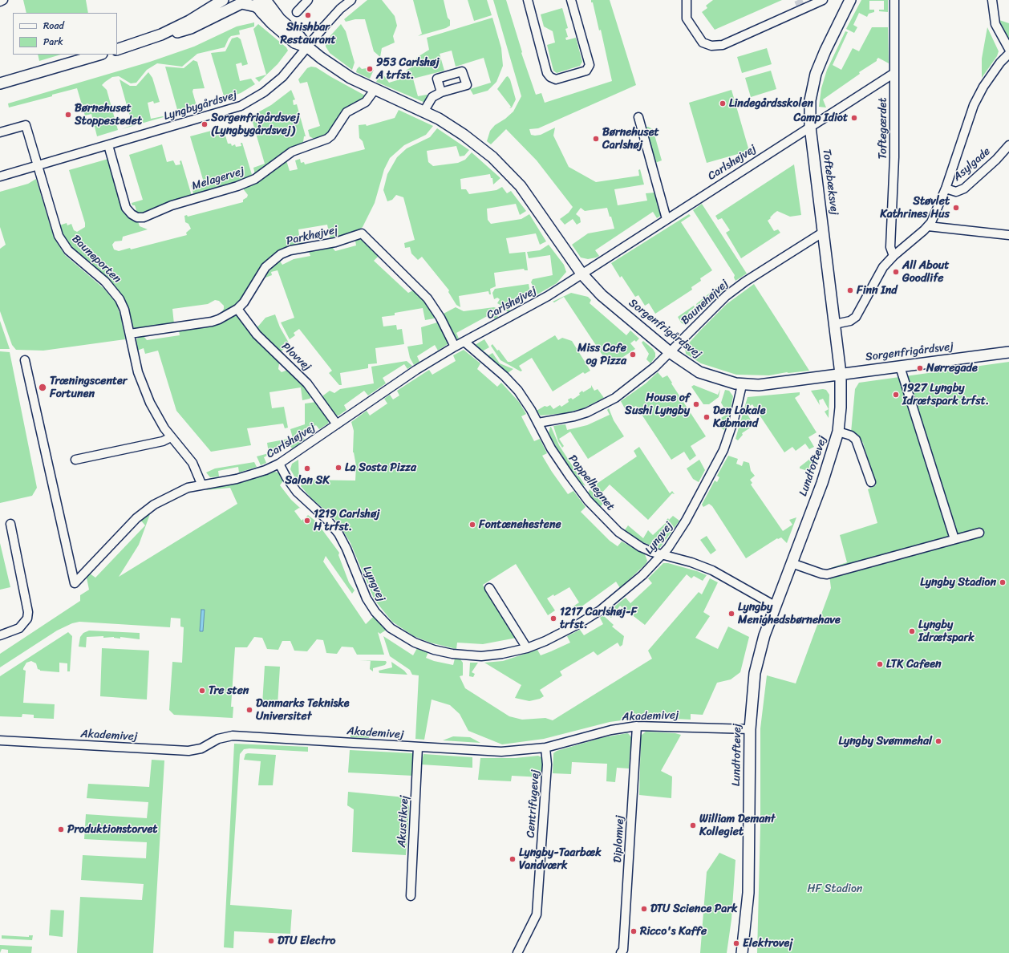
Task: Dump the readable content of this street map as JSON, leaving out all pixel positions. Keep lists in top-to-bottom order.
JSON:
{
  "streets": {
    "street": [
      "Lyngbygårdsvej",
      "Toftegærdet",
      "Carlshøjvej",
      "Asylgade",
      "Melagervej",
      "Toftebæksvej",
      "Parkhøjvej",
      "Bauneporten",
      "Baunehøjvej",
      "Sorgenfrigårdsvej",
      "Plovvej",
      "Lundtoftevej",
      "Poppelhegnet",
      "Lyngvej",
      "Akademivej",
      "Centrifugevej",
      "Akustikvej",
      "Diplomvej"
    ]
  },
  "crossings": [
    ["Lyngbygårdsvej", "Melagervej"],
    ["Lyngbygårdsvej", "Bauneporten"],
    ["Lyngbygårdsvej", "Sorgenfrigårdsvej"],
    ["Toftegærdet", "Carlshøjvej"],
    ["Carlshøjvej", "Toftebæksvej"],
    ["Carlshøjvej", "Parkhøjvej"],
    ["Carlshøjvej", "Bauneporten"],
    ["Carlshøjvej", "Sorgenfrigårdsvej"],
    ["Carlshøjvej", "Plovvej"],
    ["Carlshøjvej", "Poppelhegnet"],
    ["Carlshøjvej", "Lyngvej"],
    ["Melagervej", "Sorgenfrigårdsvej"],
    ["Toftebæksvej", "Baunehøjvej"],
    ["Toftebæksvej", "Sorgenfrigårdsvej"],
    ["Toftebæksvej", "Lundtoftevej"],
    ["Parkhøjvej", "Bauneporten"],
    ["Parkhøjvej", "Plovvej"],
    ["Baunehøjvej", "Sorgenfrigårdsvej"],
    ["Baunehøjvej", "Poppelhegnet"],
    ["Sorgenfrigårdsvej", "Lundtoftevej"],
    ["Sorgenfrigårdsvej", "Lyngvej"],
    ["Lundtoftevej", "Poppelhegnet"],
    ["Lundtoftevej", "Akademivej"],
    ["Poppelhegnet", "Lyngvej"],
    ["Akademivej", "Centrifugevej"],
    ["Akademivej", "Akustikvej"],
    ["Akademivej", "Diplomvej"]
  ],
  "parks": ["HF Stadion"],
  "places": [
    "Shishbar Restaurant",
    "953 Carlshøj A trfst.",
    "Lindegårdsskolen",
    "Børnehuset Stoppestedet",
    "Camp Idiot",
    "Sorgenfrigårdsvej (Lyngbygårdsvej)",
    "Børnehuset Carlshøj",
    "Støvlet Kathrines Hus",
    "All About Goodlife",
    "Finn Ind",
    "Miss Cafe og Pizza",
    "Nørregade",
    "Træningscenter Fortunen",
    "1927 Lyngby Idrætspark trfst.",
    "House of Sushi Lyngby",
    "Den Lokale Købmand",
    "La Sosta Pizza",
    "Salon SK",
    "1219 Carlshøj H trfst.",
    "Fontænehestene",
    "Lyngby Stadion",
    "Lyngby Menighedsbørnehave",
    "1217 Carlshøj-F trfst.",
    "Lyngby Idrætspark",
    "LTK Cafeen",
    "Tre sten",
    "Danmarks Tekniske Universitet",
    "Lyngby Svømmehal",
    "William Demant Kollegiet",
    "Produktionstorvet",
    "Lyngby-Taarbæk Vandværk",
    "DTU Science Park",
    "Ricco's Kaffe",
    "DTU Electro",
    "Elektrovej"
  ],
  "legend": ["Road", "Park"]
}
